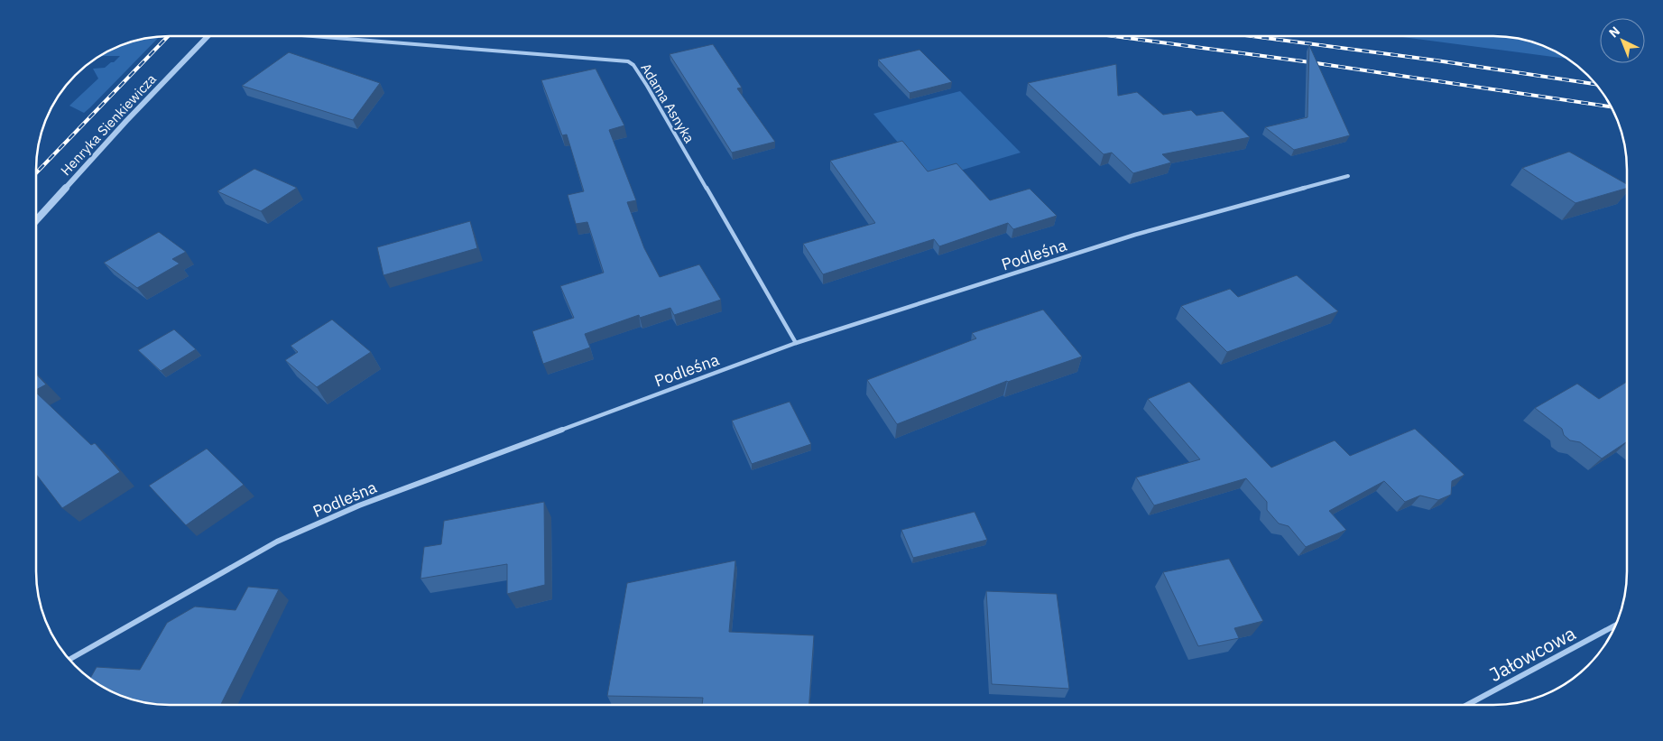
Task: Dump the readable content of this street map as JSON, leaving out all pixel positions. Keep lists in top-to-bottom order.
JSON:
{
  "streets": {
    "street": [
      "Adama Asnyka",
      "Henryka Sienkiewicza",
      "Podleśna",
      "Jałowcowa"
    ]
  },
  "crossings": [
    ["Adama Asnyka", "Podleśna"]
  ],
  "north": "top left"
}
